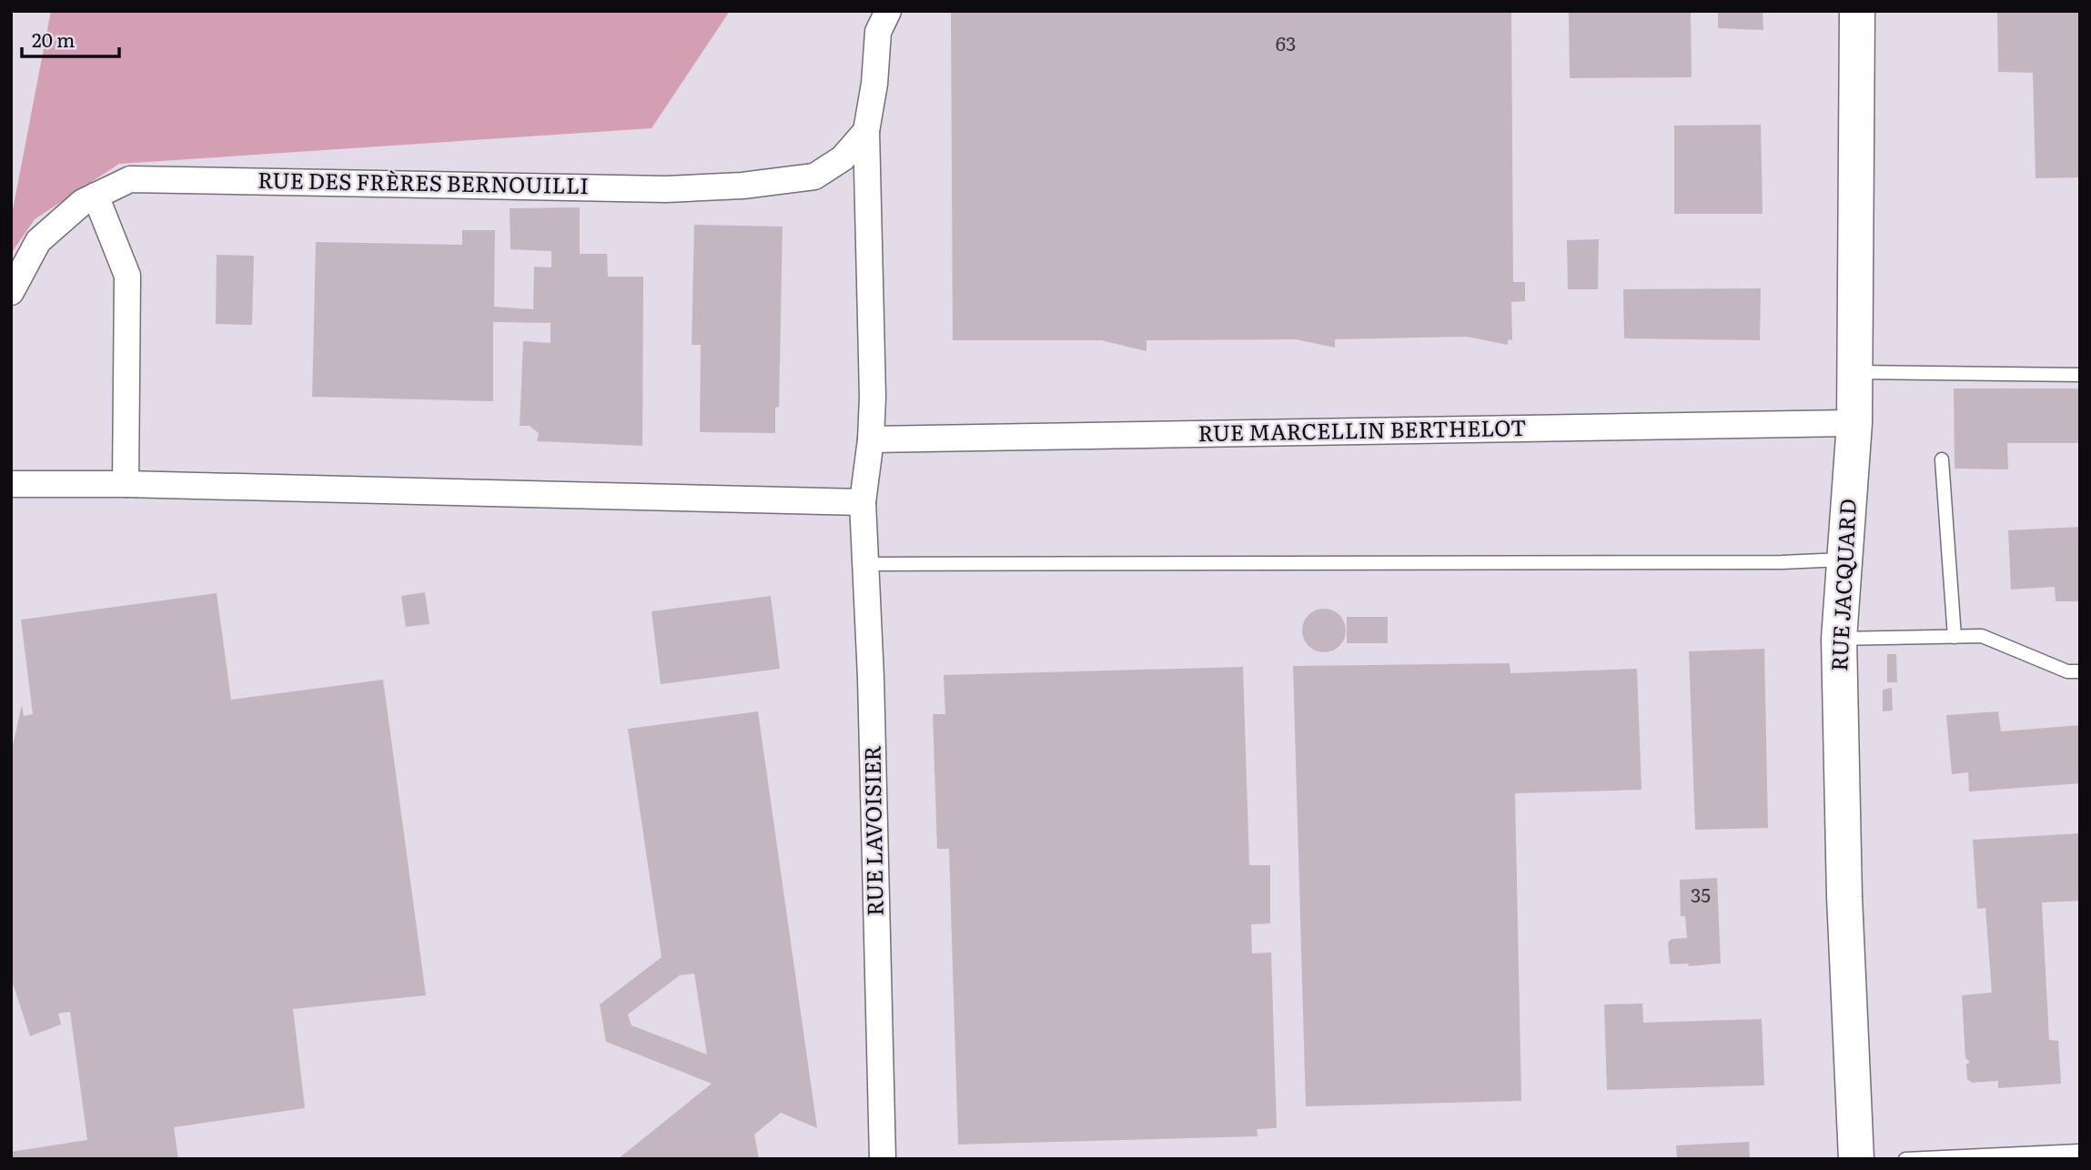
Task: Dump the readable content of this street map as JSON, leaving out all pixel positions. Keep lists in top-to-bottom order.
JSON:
{
  "streets": {
    "street": [
      "RUE DES FRÈRES BERNOUILLI",
      "RUE MARCELLIN BERTHELOT",
      "RUE JACQUARD",
      "RUE LAVOISIER"
    ]
  },
  "crossings": [
    ["RUE MARCELLIN BERTHELOT", "RUE JACQUARD"]
  ],
  "house_numbers": ["63", "35"],
  "scale_bar": "20 m"
}
